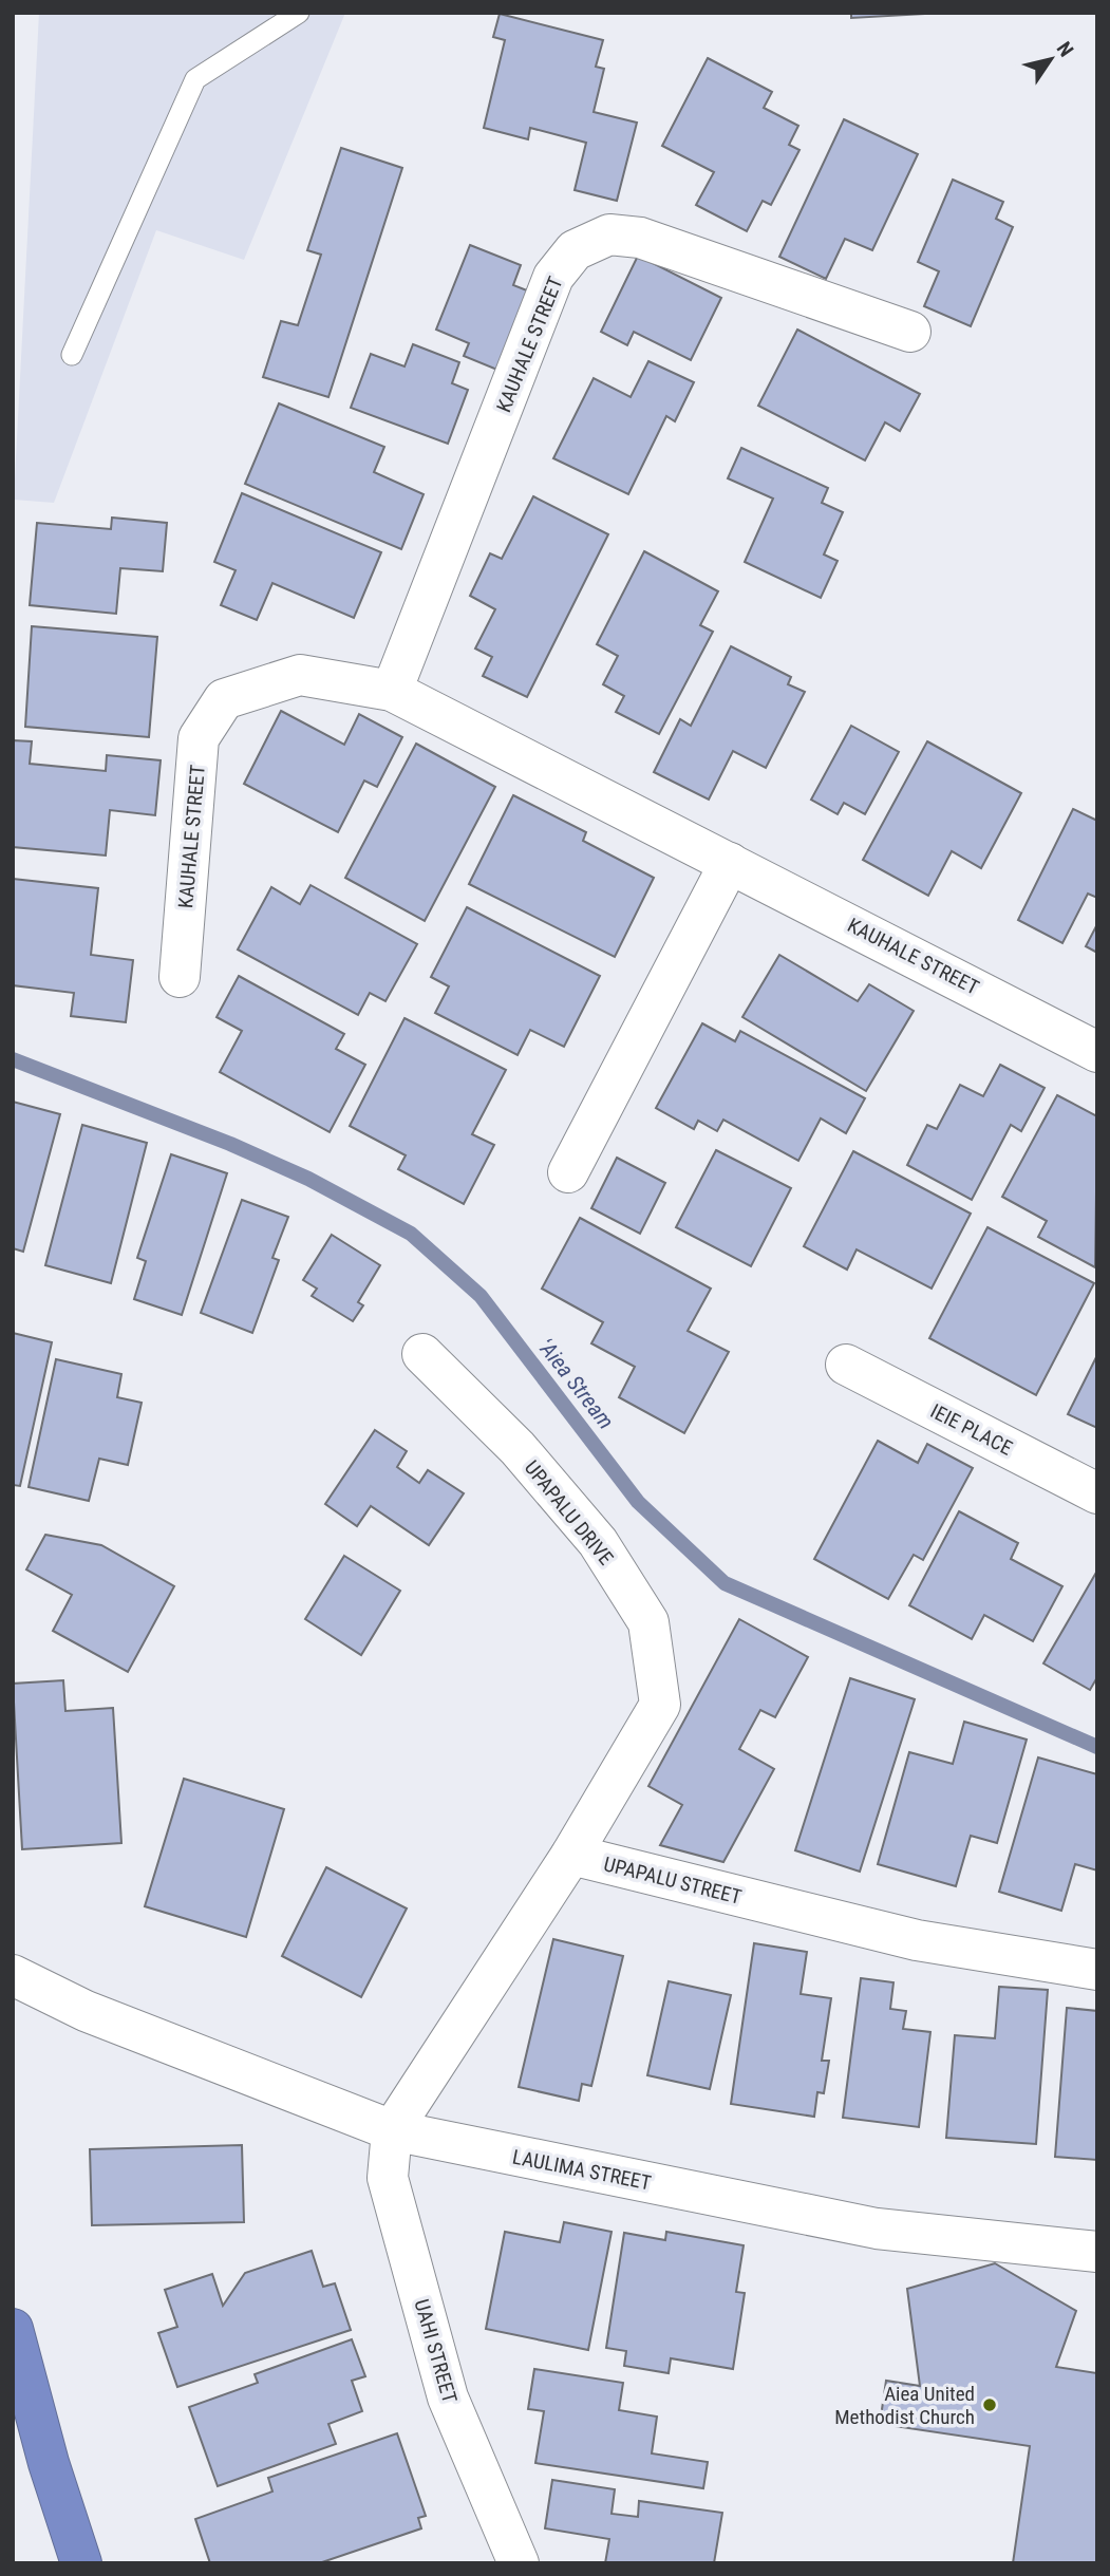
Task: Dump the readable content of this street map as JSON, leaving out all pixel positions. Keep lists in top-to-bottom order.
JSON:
{
  "streets": {
    "street": [
      "KAUHALE STREET",
      "IEIE PLACE",
      "UPAPALU DRIVE",
      "UPAPALU STREET",
      "LAULIMA STREET",
      "UAHI STREET"
    ]
  },
  "crossings": [
    ["UPAPALU DRIVE", "UPAPALU STREET"],
    ["LAULIMA STREET", "UAHI STREET"]
  ],
  "water": ["ʻAiea Stream"],
  "places": ["Aiea United Methodist Church"],
  "north": "top right"
}
